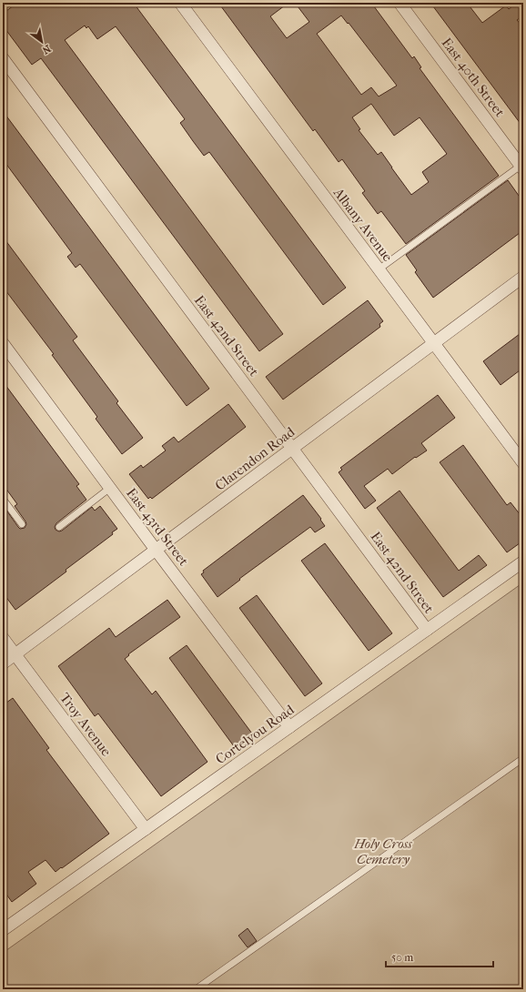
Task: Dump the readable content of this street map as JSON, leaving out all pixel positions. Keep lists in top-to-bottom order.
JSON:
{
  "streets": {
    "street": [
      "East 40th Street",
      "Albany Avenue",
      "East 42nd Street",
      "Clarendon Road",
      "East 43rd Street",
      "Troy Avenue",
      "Cortelyou Road"
    ]
  },
  "crossings": [
    ["Albany Avenue", "Clarendon Road"],
    ["East 42nd Street", "Clarendon Road"],
    ["East 42nd Street", "Cortelyou Road"],
    ["Clarendon Road", "East 43rd Street"],
    ["Clarendon Road", "Troy Avenue"],
    ["East 43rd Street", "Cortelyou Road"],
    ["Troy Avenue", "Cortelyou Road"]
  ],
  "parks": ["Holy Cross Cemetery"],
  "scale_bar": "50 m",
  "north": "bottom right"
}
